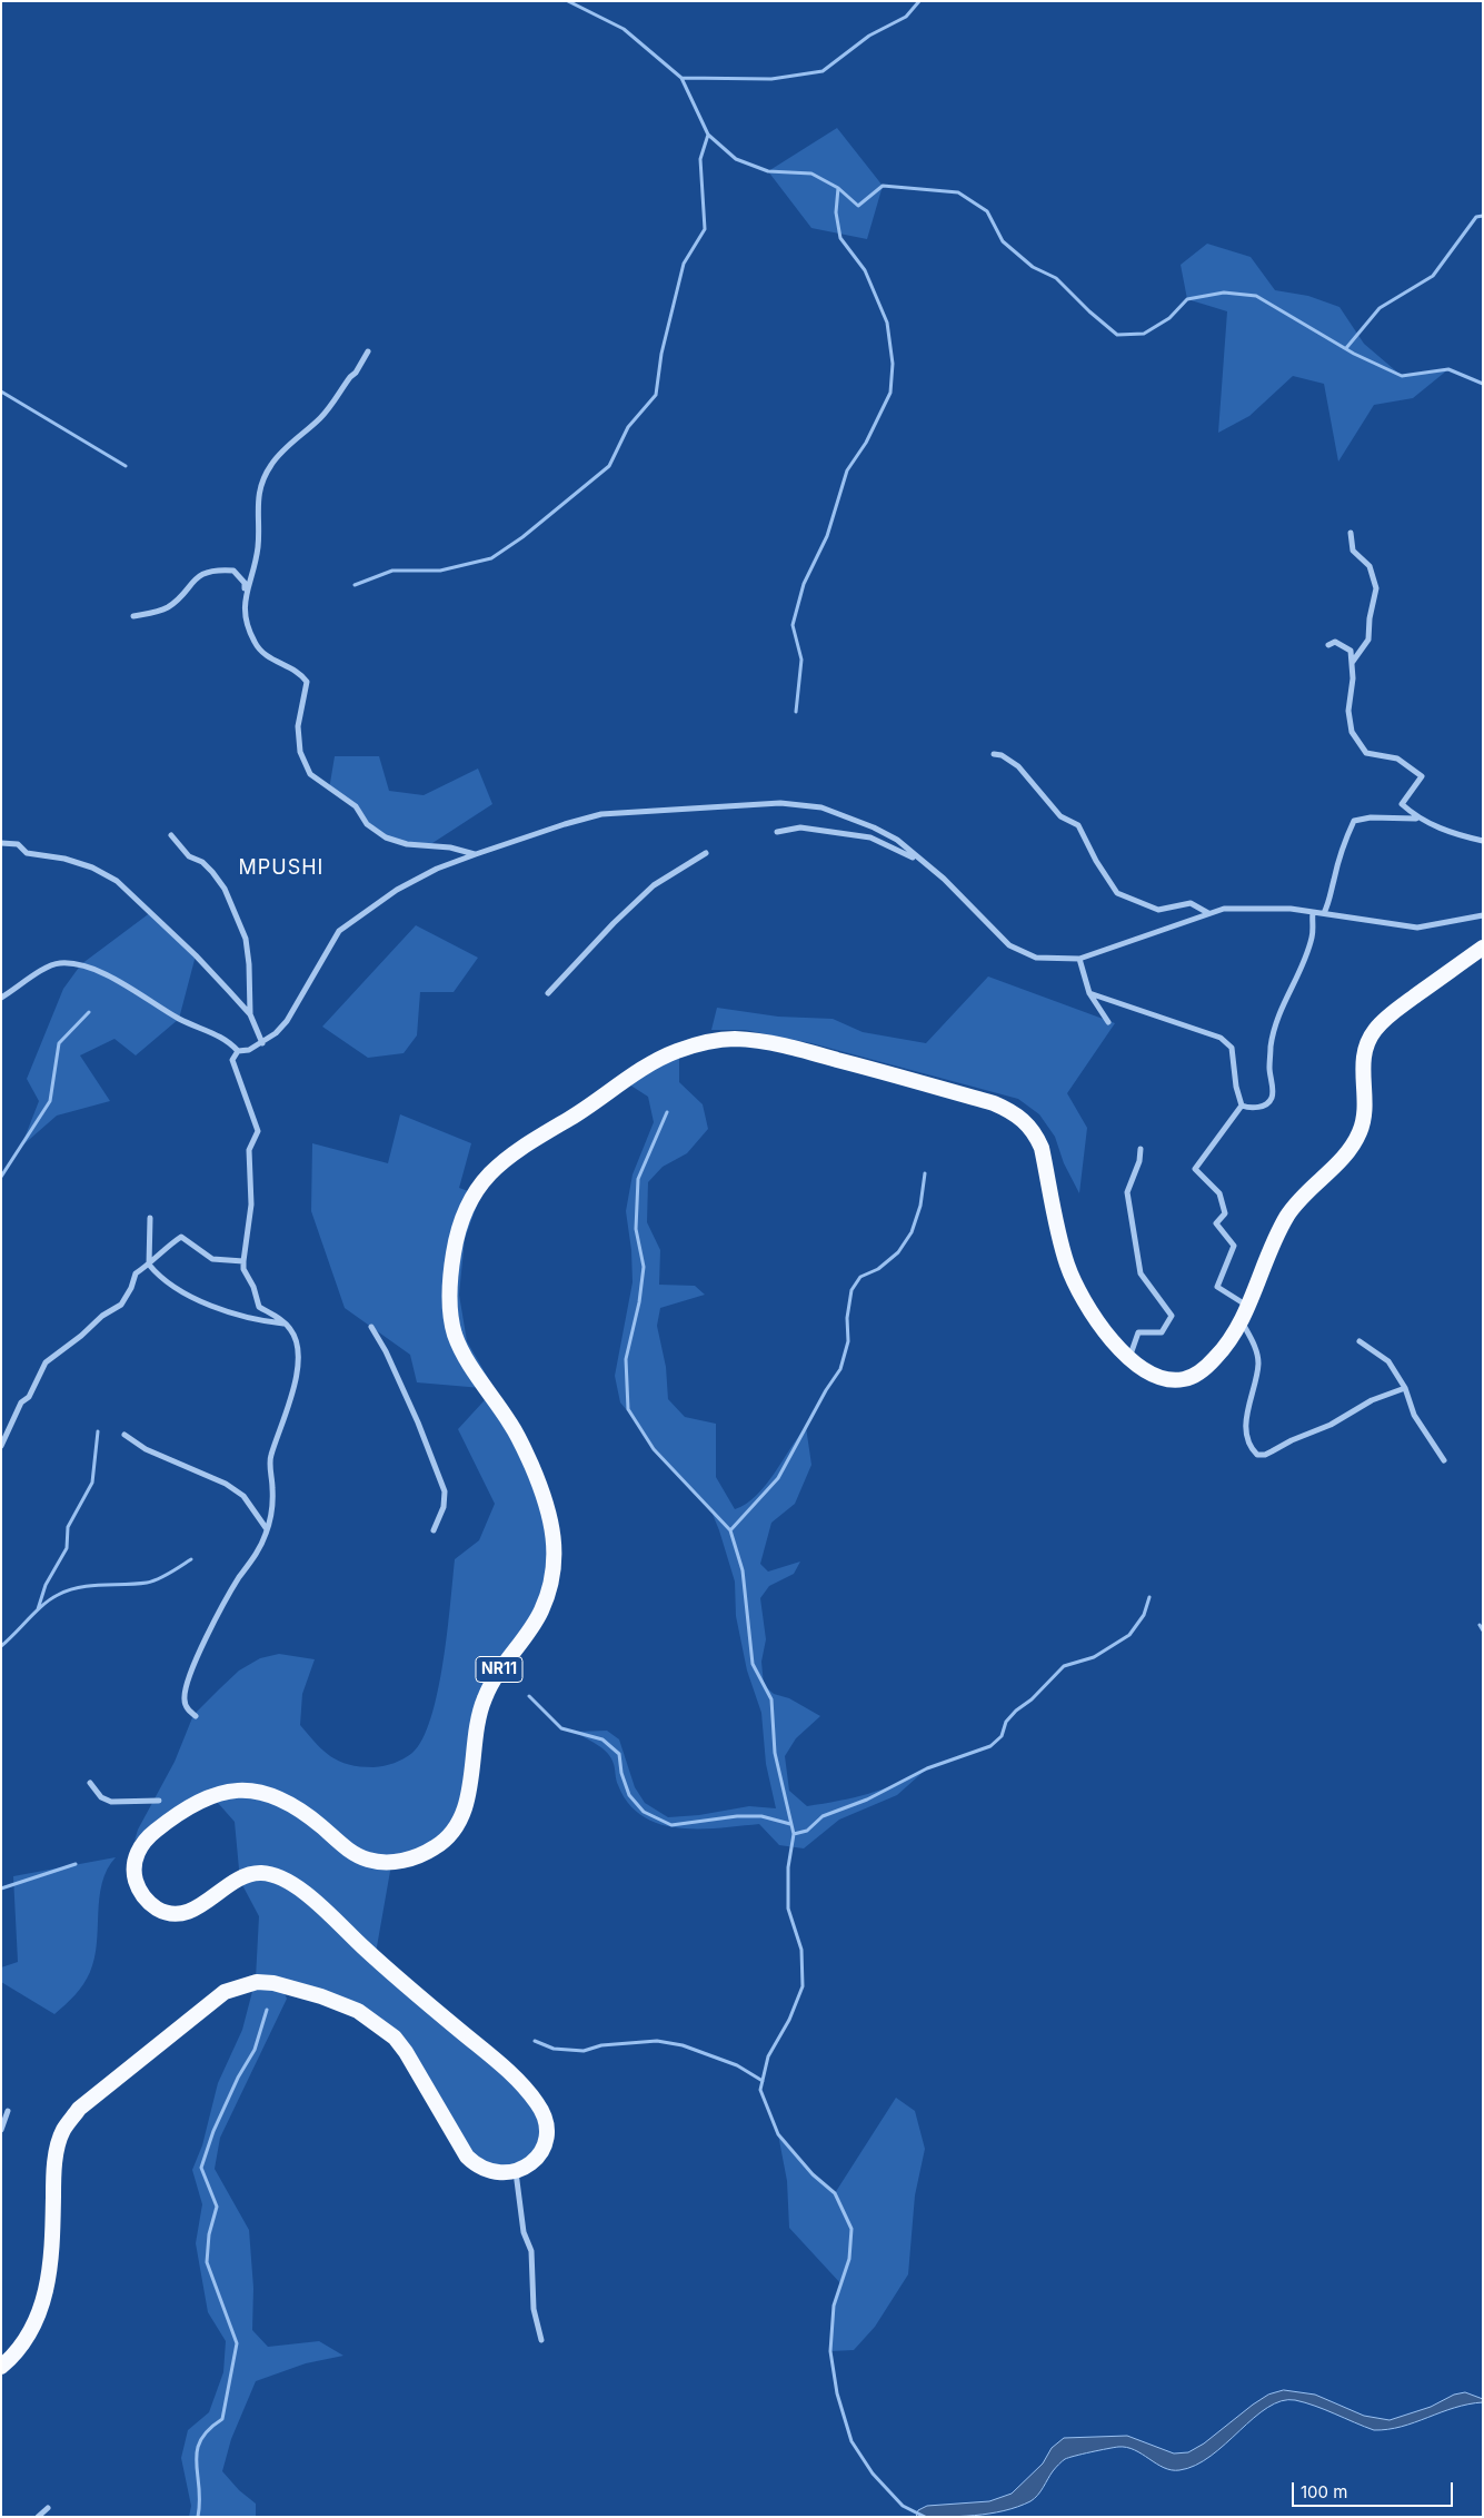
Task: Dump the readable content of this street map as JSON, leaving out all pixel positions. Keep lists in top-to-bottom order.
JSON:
{
  "streets": {
    "highway": ["NR11"]
  },
  "districts": ["MPUSHI"],
  "scale_bar": "100 m"
}
